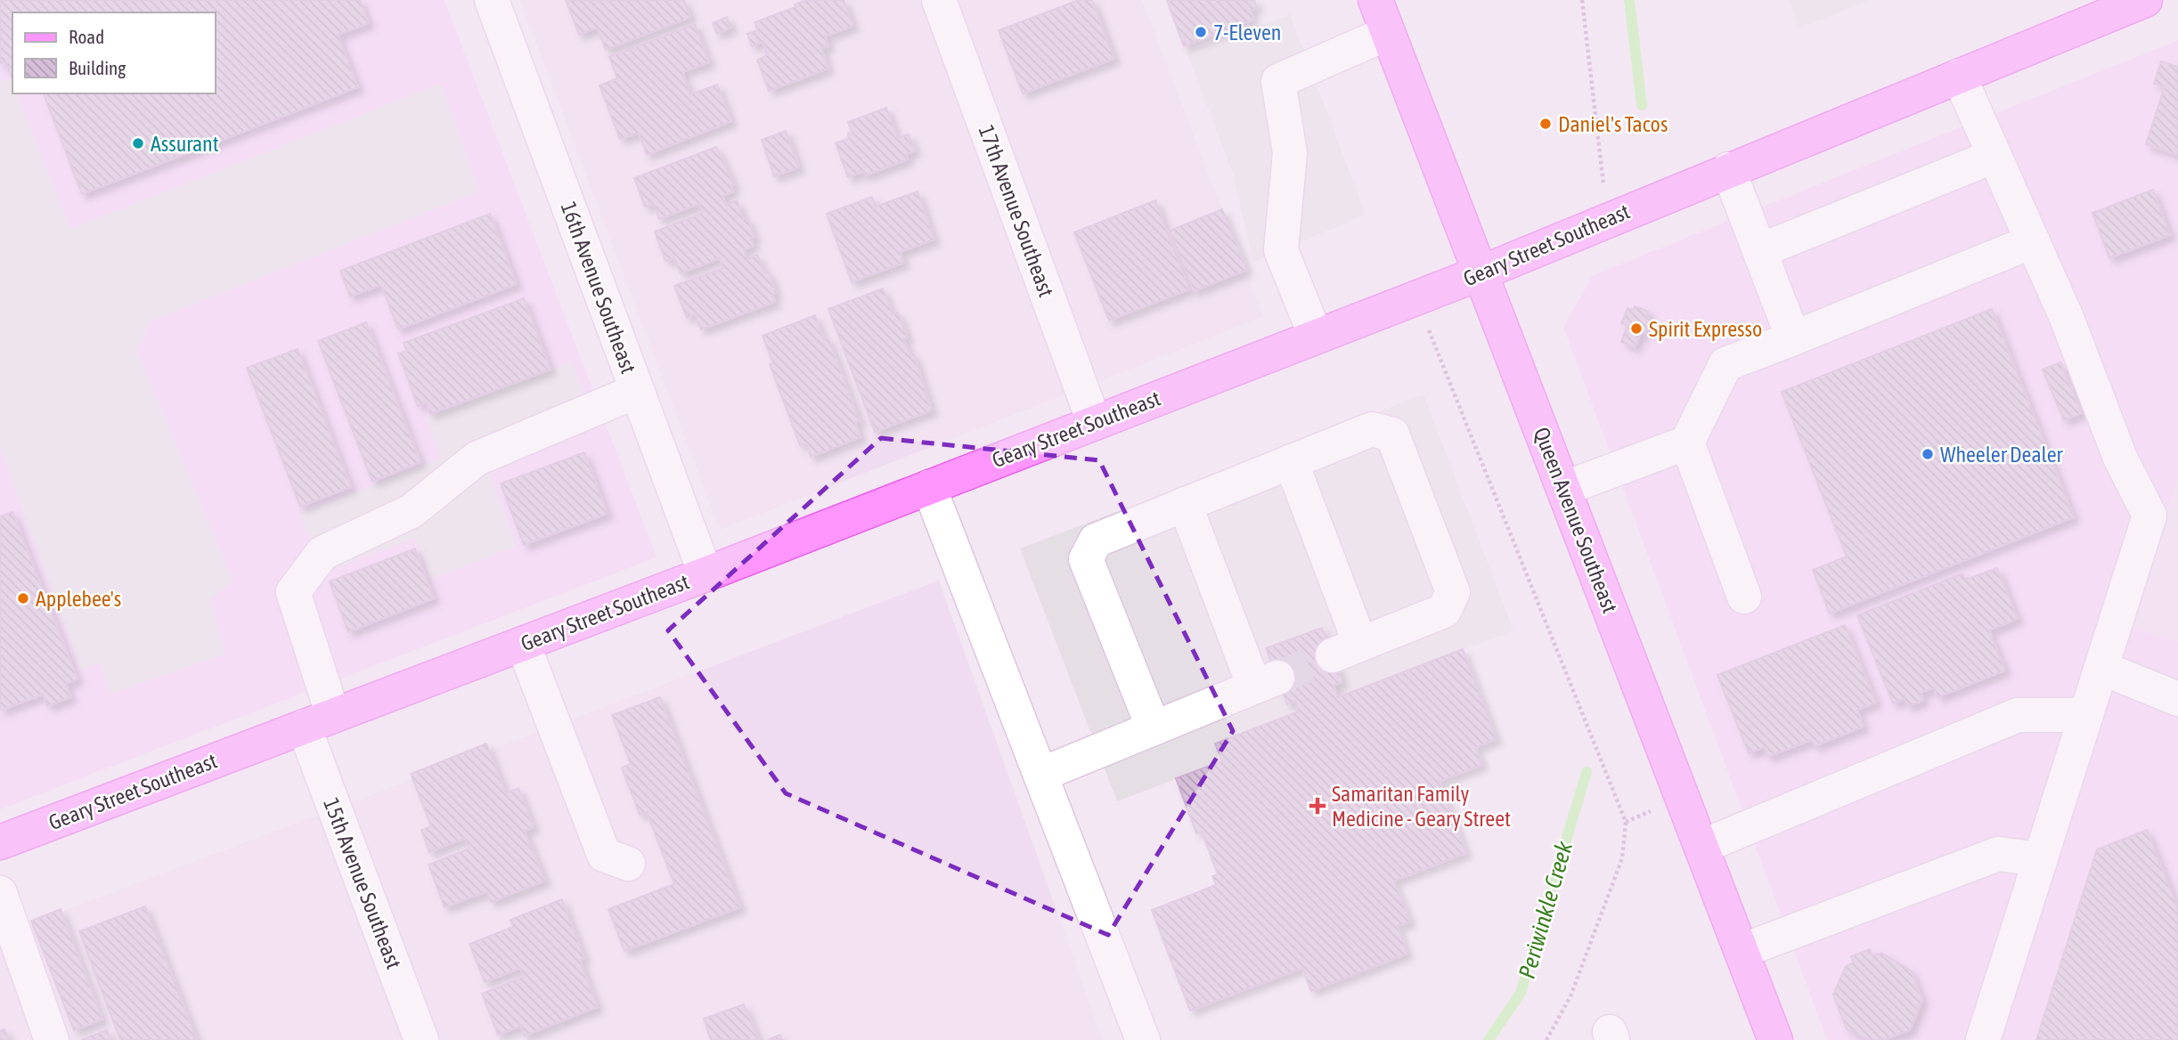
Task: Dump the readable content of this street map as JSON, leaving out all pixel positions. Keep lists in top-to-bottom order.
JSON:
{
  "streets": {
    "main road": ["Geary Street Southeast", "Queen Avenue Southeast"],
    "street": ["17th Avenue Southeast", "16th Avenue Southeast", "15th Avenue Southeast"]
  },
  "crossings": [
    ["17th Avenue Southeast", "Geary Street Southeast"],
    ["Geary Street Southeast", "16th Avenue Southeast"],
    ["Geary Street Southeast", "Queen Avenue Southeast"],
    ["Geary Street Southeast", "15th Avenue Southeast"],
    ["16th Avenue Southeast", "15th Avenue Southeast"]
  ],
  "water": ["Periwinkle Creek"],
  "places": {
    "other": [
      "7-Eleven",
      "Daniel's Tacos",
      "Assurant",
      "Spirit Expresso",
      "Wheeler Dealer",
      "Applebee's"
    ],
    "health": ["Samaritan Family Medicine - Geary Street"]
  },
  "legend": ["Road", "Building"]
}
